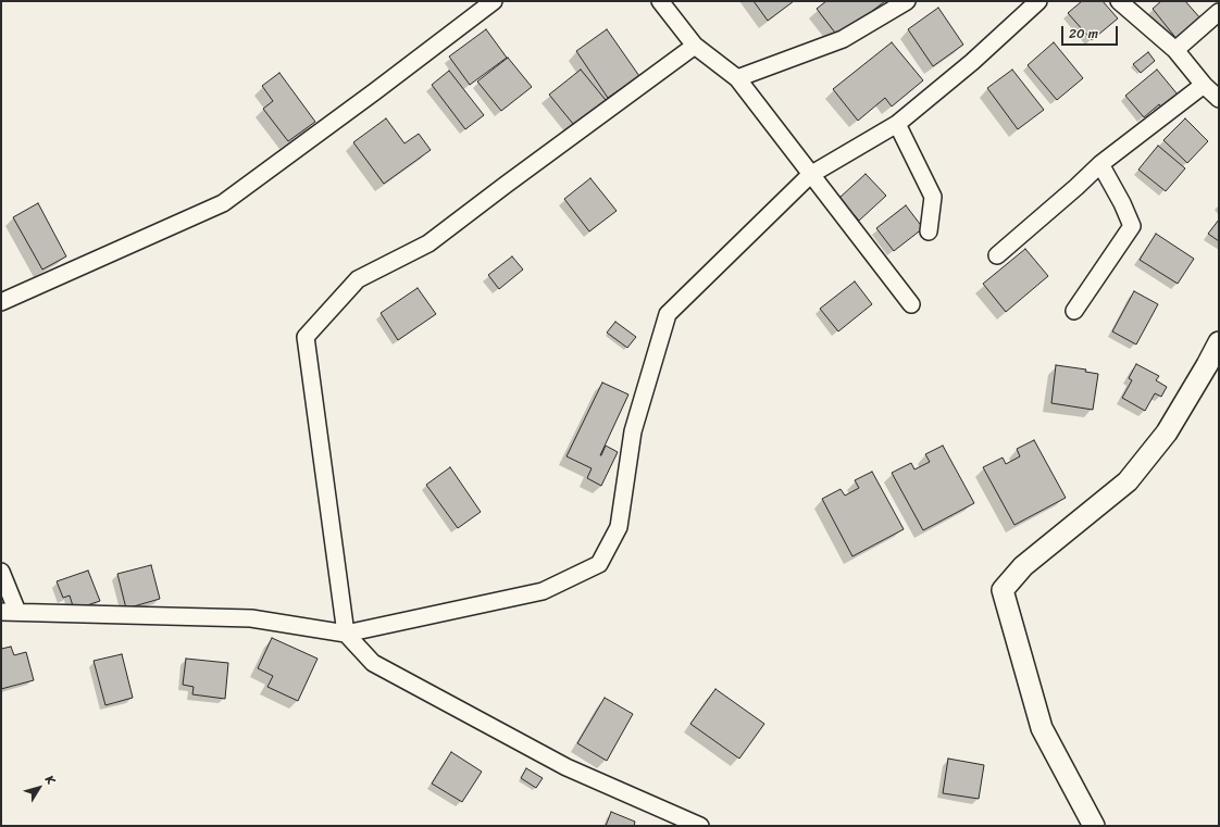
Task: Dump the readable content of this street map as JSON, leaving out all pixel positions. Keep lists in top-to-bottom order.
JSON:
{
  "scale_bar": "20 m",
  "north": "top right"
}
